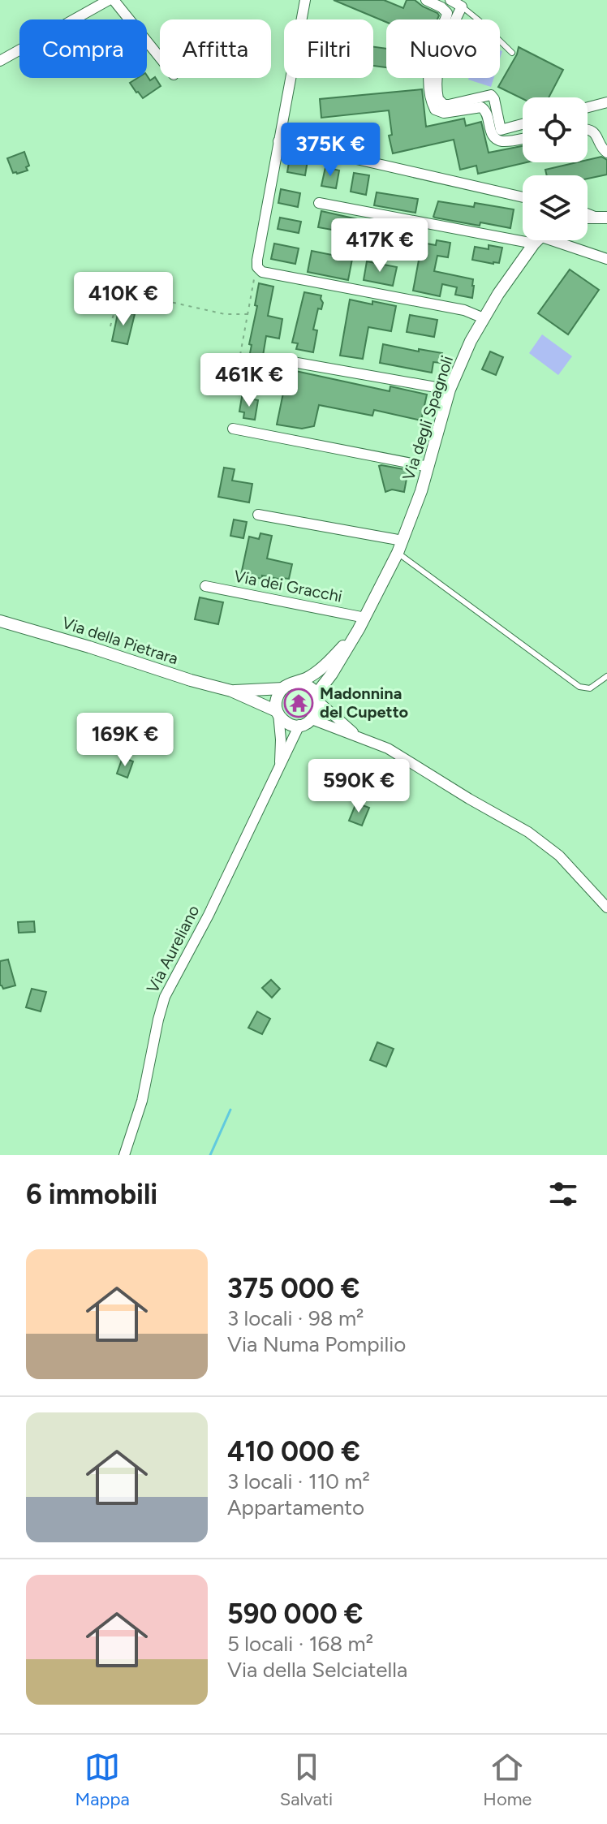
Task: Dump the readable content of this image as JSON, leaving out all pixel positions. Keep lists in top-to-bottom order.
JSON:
{
  "streets": {
    "street": [
      "Via degli Spagnoli",
      "Via dei Gracchi",
      "Via della Pietrara",
      "Via Aureliano"
    ]
  },
  "crossings": [
    ["Via degli Spagnoli", "Via dei Gracchi"],
    ["Via degli Spagnoli", "Via della Pietrara"],
    ["Via dei Gracchi", "Via della Pietrara"],
    ["Via della Pietrara", "Via Aureliano"]
  ],
  "places": {
    "temple": ["Madonnina del Cupetto"]
  },
  "page": {
    "chip": [
      "Compra",
      "Affitta",
      "Filtri",
      "Nuovo"
    ],
    "price": [
      "375K €",
      "417K €",
      "410K €",
      "461K €",
      "169K €",
      "590K €"
    ],
    "heading": "6 immobili",
    "list": [
      {
        "name": "375 000 €",
        "note": "3 locali · 98 m² · Via Numa Pompilio"
      },
      {
        "name": "410 000 €",
        "note": "3 locali · 110 m² · Appartamento"
      },
      {
        "name": "590 000 €",
        "note": "5 locali · 168 m² · Via della Selciatella"
      }
    ],
    "tabs": ["Mappa", "Salvati", "Home"]
  }
}
